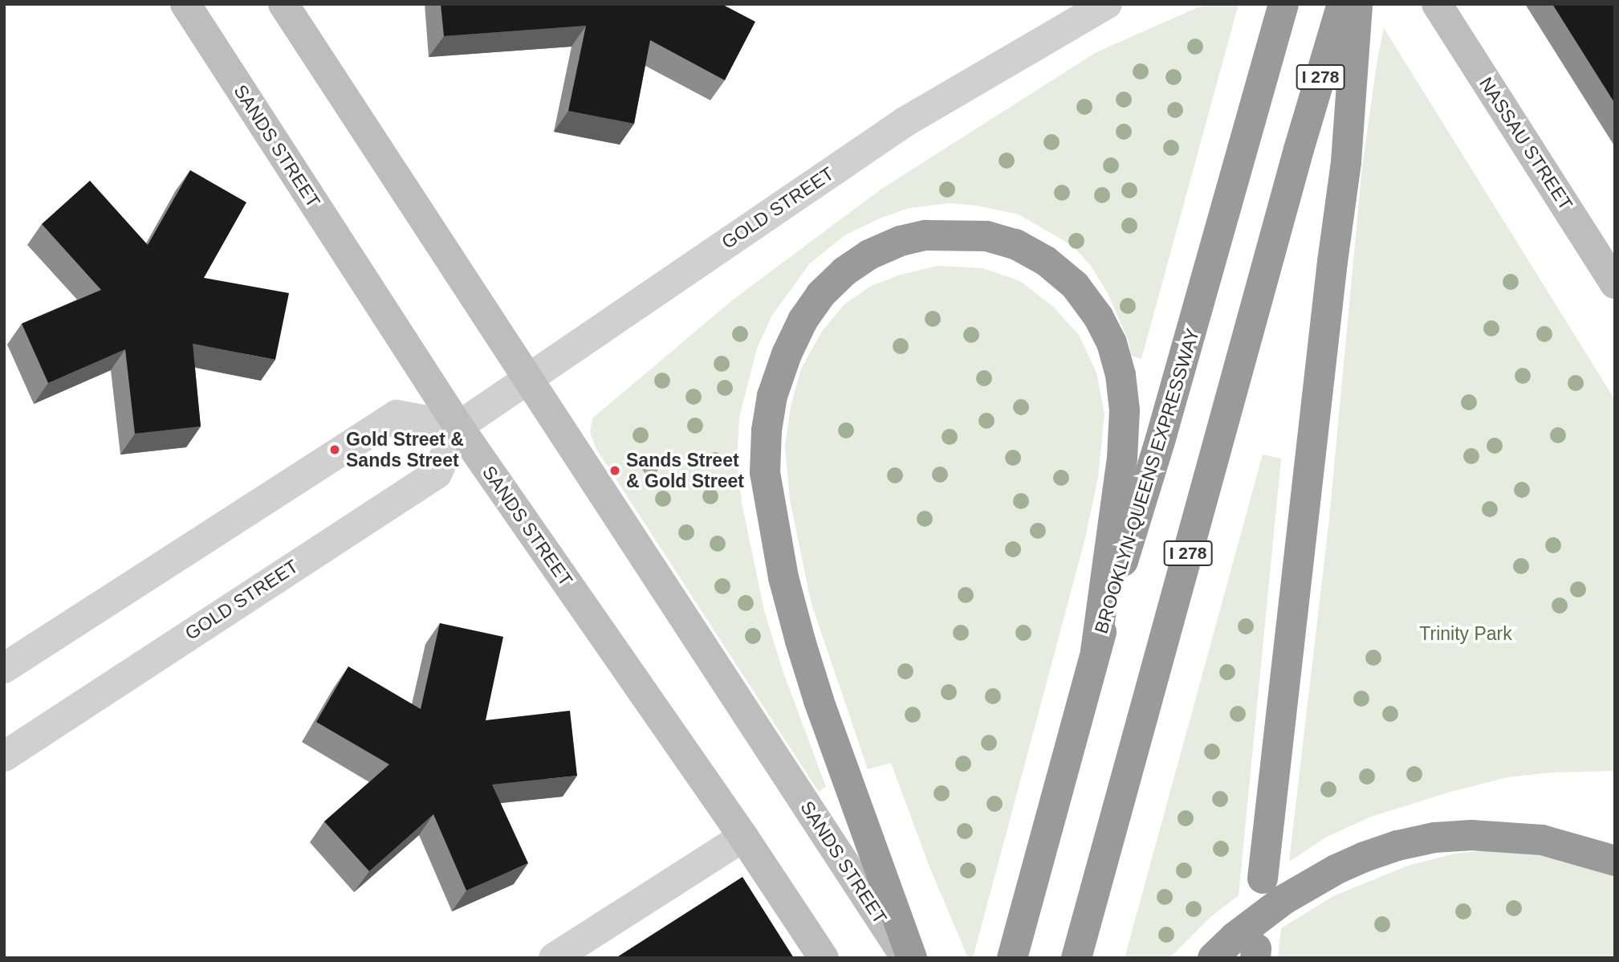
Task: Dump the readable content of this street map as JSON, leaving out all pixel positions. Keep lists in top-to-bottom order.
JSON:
{
  "streets": {
    "highway": ["I 278", "BROOKLYN-QUEENS EXPRESSWAY"],
    "main road": ["NASSAU STREET", "SANDS STREET"],
    "street": ["GOLD STREET"]
  },
  "crossings": [
    ["SANDS STREET", "GOLD STREET"]
  ],
  "parks": ["Trinity Park"],
  "places": ["Gold Street & Sands Street", "Sands Street & Gold Street"]
}
